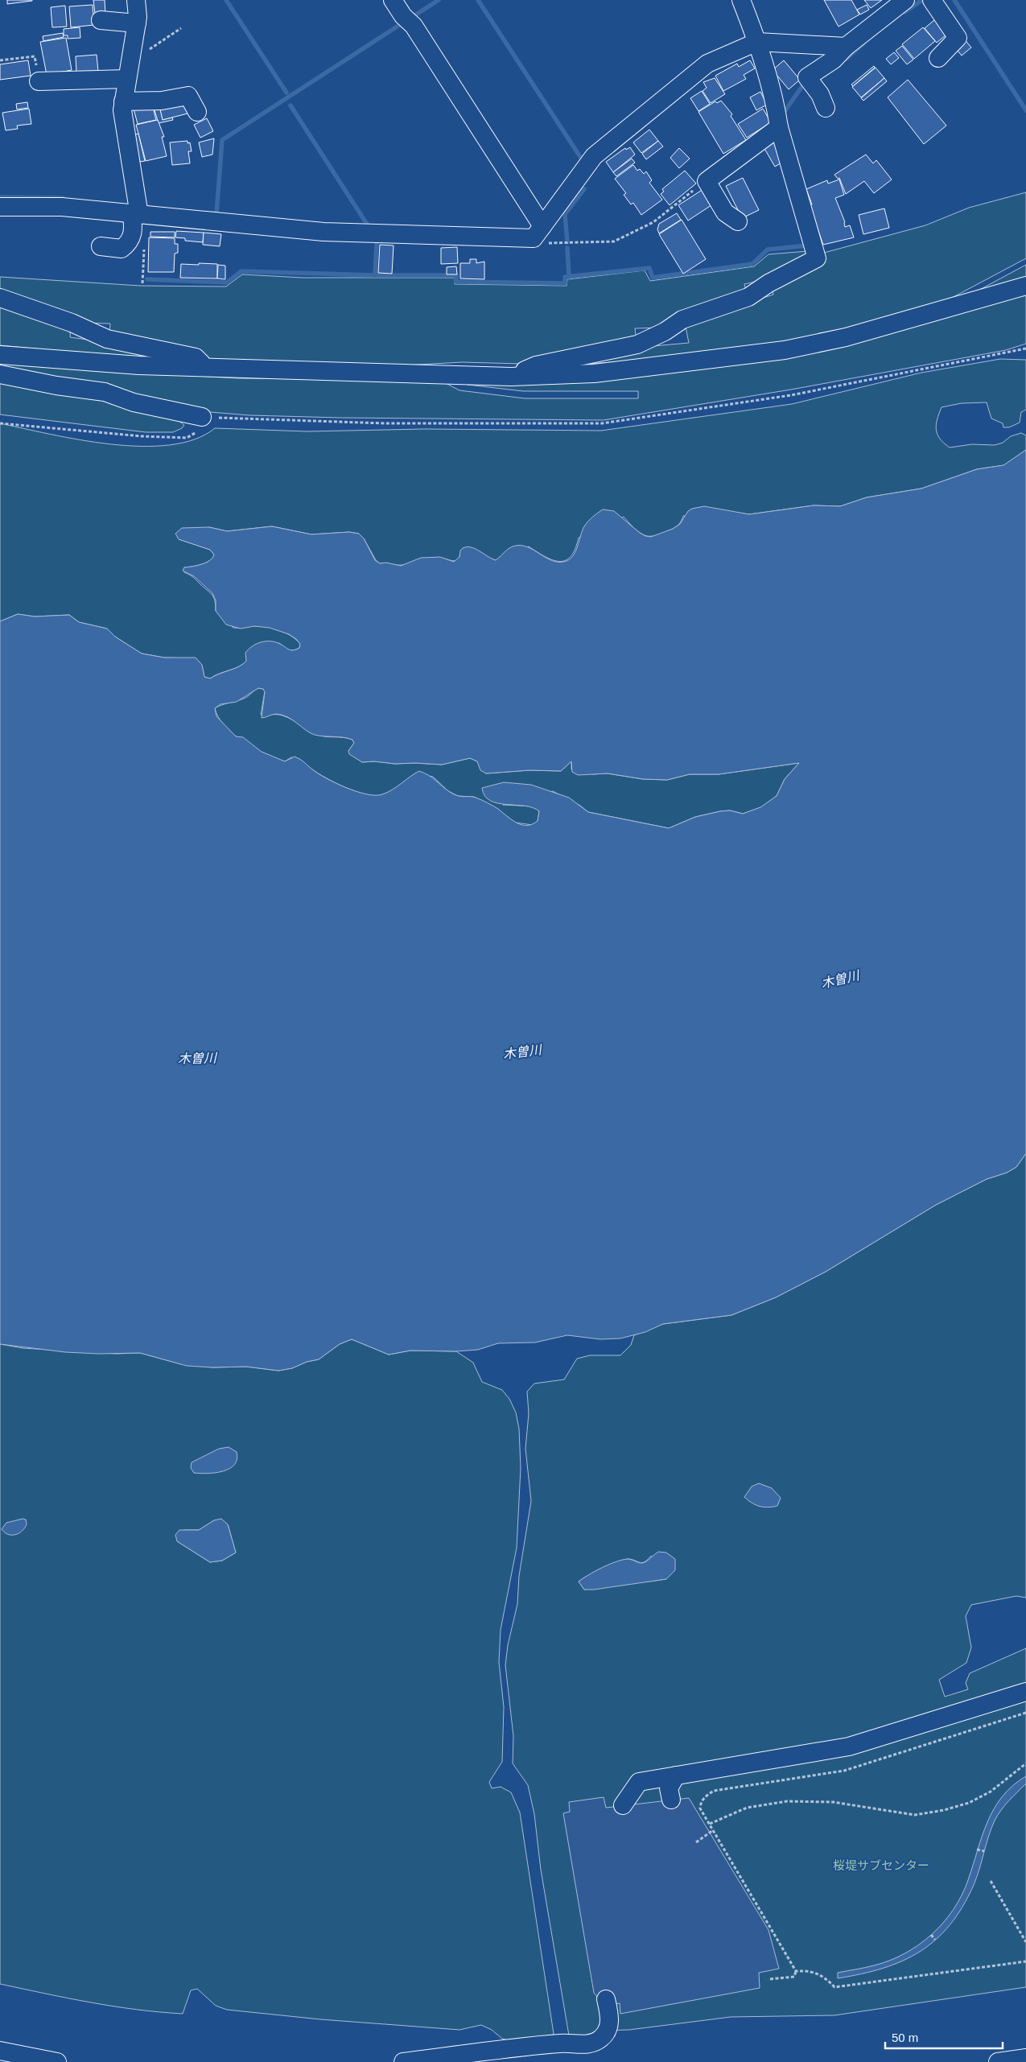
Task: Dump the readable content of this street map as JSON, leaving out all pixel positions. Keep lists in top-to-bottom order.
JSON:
{
  "water": ["木曽川"],
  "parks": ["桜堤サブセンター"],
  "scale_bar": "50 m"
}
